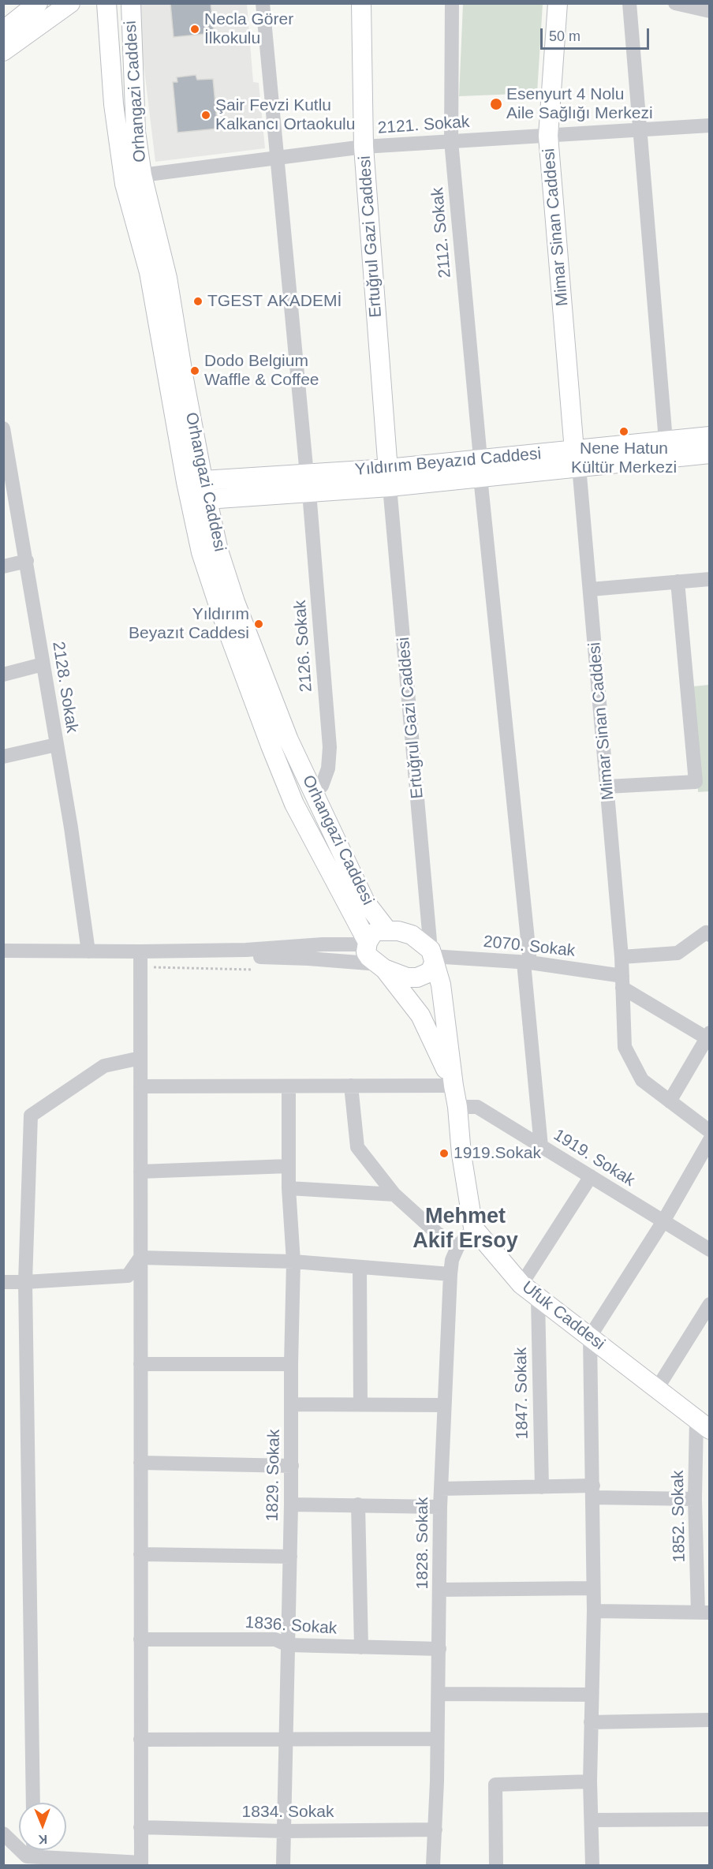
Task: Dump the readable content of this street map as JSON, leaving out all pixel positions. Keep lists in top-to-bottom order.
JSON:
{
  "streets": {
    "main road": [
      "Orhangazi Caddesi",
      "Mimar Sinan Caddesi",
      "Ertuğrul Gazi Caddesi",
      "Yıldırım Beyazıd Caddesi",
      "Ufuk Caddesi"
    ],
    "street": [
      "2121. Sokak",
      "2112. Sokak",
      "2126. Sokak",
      "2128. Sokak",
      "2070. Sokak",
      "1919. Sokak",
      "1847. Sokak",
      "1829. Sokak",
      "1852. Sokak",
      "1828. Sokak",
      "1836. Sokak",
      "1834. Sokak"
    ]
  },
  "crossings": [
    ["Orhangazi Caddesi", "2121. Sokak"],
    ["Orhangazi Caddesi", "Ertuğrul Gazi Caddesi"],
    ["Orhangazi Caddesi", "Yıldırım Beyazıd Caddesi"],
    ["Orhangazi Caddesi", "2126. Sokak"],
    ["Orhangazi Caddesi", "2070. Sokak"],
    ["2121. Sokak", "Mimar Sinan Caddesi"],
    ["2121. Sokak", "2112. Sokak"],
    ["2121. Sokak", "Ertuğrul Gazi Caddesi"],
    ["2121. Sokak", "2126. Sokak"],
    ["Mimar Sinan Caddesi", "Yıldırım Beyazıd Caddesi"],
    ["Mimar Sinan Caddesi", "2070. Sokak"],
    ["2112. Sokak", "Yıldırım Beyazıd Caddesi"],
    ["2112. Sokak", "2070. Sokak"],
    ["2112. Sokak", "1919. Sokak"],
    ["Ertuğrul Gazi Caddesi", "Yıldırım Beyazıd Caddesi"],
    ["Ertuğrul Gazi Caddesi", "2070. Sokak"],
    ["Yıldırım Beyazıd Caddesi", "2126. Sokak"],
    ["Ufuk Caddesi", "1847. Sokak"],
    ["Ufuk Caddesi", "1852. Sokak"],
    ["Ufuk Caddesi", "1828. Sokak"],
    ["1829. Sokak", "1836. Sokak"],
    ["1829. Sokak", "1834. Sokak"],
    ["1828. Sokak", "1836. Sokak"],
    ["1828. Sokak", "1834. Sokak"]
  ],
  "districts": ["Mehmet Akif Ersoy"],
  "places": [
    "Necla Görer İlkokulu",
    "Esenyurt 4 Nolu Aile Sağlığı Merkezi",
    "Şair Fevzi Kutlu Kalkancı Ortaokulu",
    "TGEST AKADEMİ",
    "Dodo Belgium Waffle & Coffee",
    "Nene Hatun Kültür Merkezi",
    "Yıldırım Beyazıt Caddesi",
    "1919.Sokak"
  ],
  "scale_bar": "50 m",
  "north": "bottom"
}
